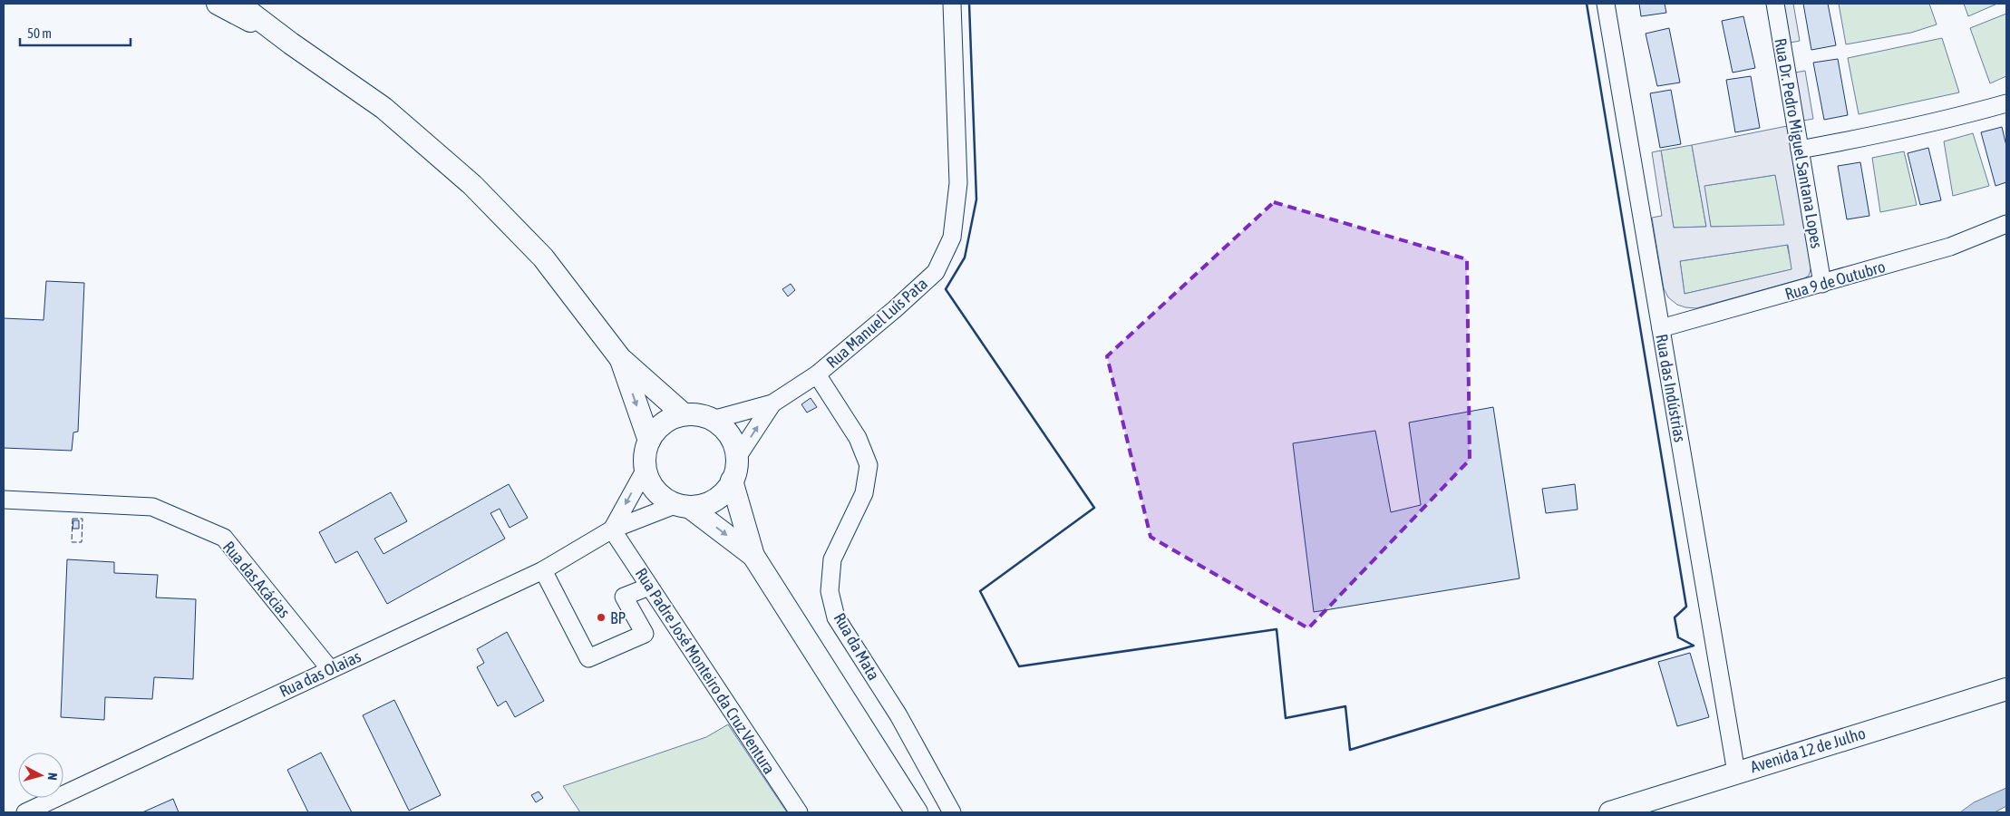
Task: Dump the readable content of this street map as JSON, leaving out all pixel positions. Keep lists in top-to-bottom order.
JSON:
{
  "streets": {
    "main road": ["Avenida 12 de Julho"],
    "street": [
      "Rua Dr. Pedro Miguel Santana Lopes",
      "Rua 9 de Outubro",
      "Rua Manuel Luís Pata",
      "Rua das Indústrias",
      "Rua das Acácias",
      "Rua da Mata",
      "Rua Padre José Monteiro da Cruz Ventura",
      "Rua das Olaias"
    ]
  },
  "crossings": [
    ["Rua Dr. Pedro Miguel Santana Lopes", "Rua 9 de Outubro"],
    ["Rua 9 de Outubro", "Rua das Indústrias"],
    ["Rua Manuel Luís Pata", "Rua da Mata"],
    ["Rua das Indústrias", "Avenida 12 de Julho"],
    ["Rua das Acácias", "Rua das Olaias"],
    ["Rua Padre José Monteiro da Cruz Ventura", "Rua das Olaias"]
  ],
  "places": ["BP"],
  "scale_bar": "50 m",
  "north": "right"
}
